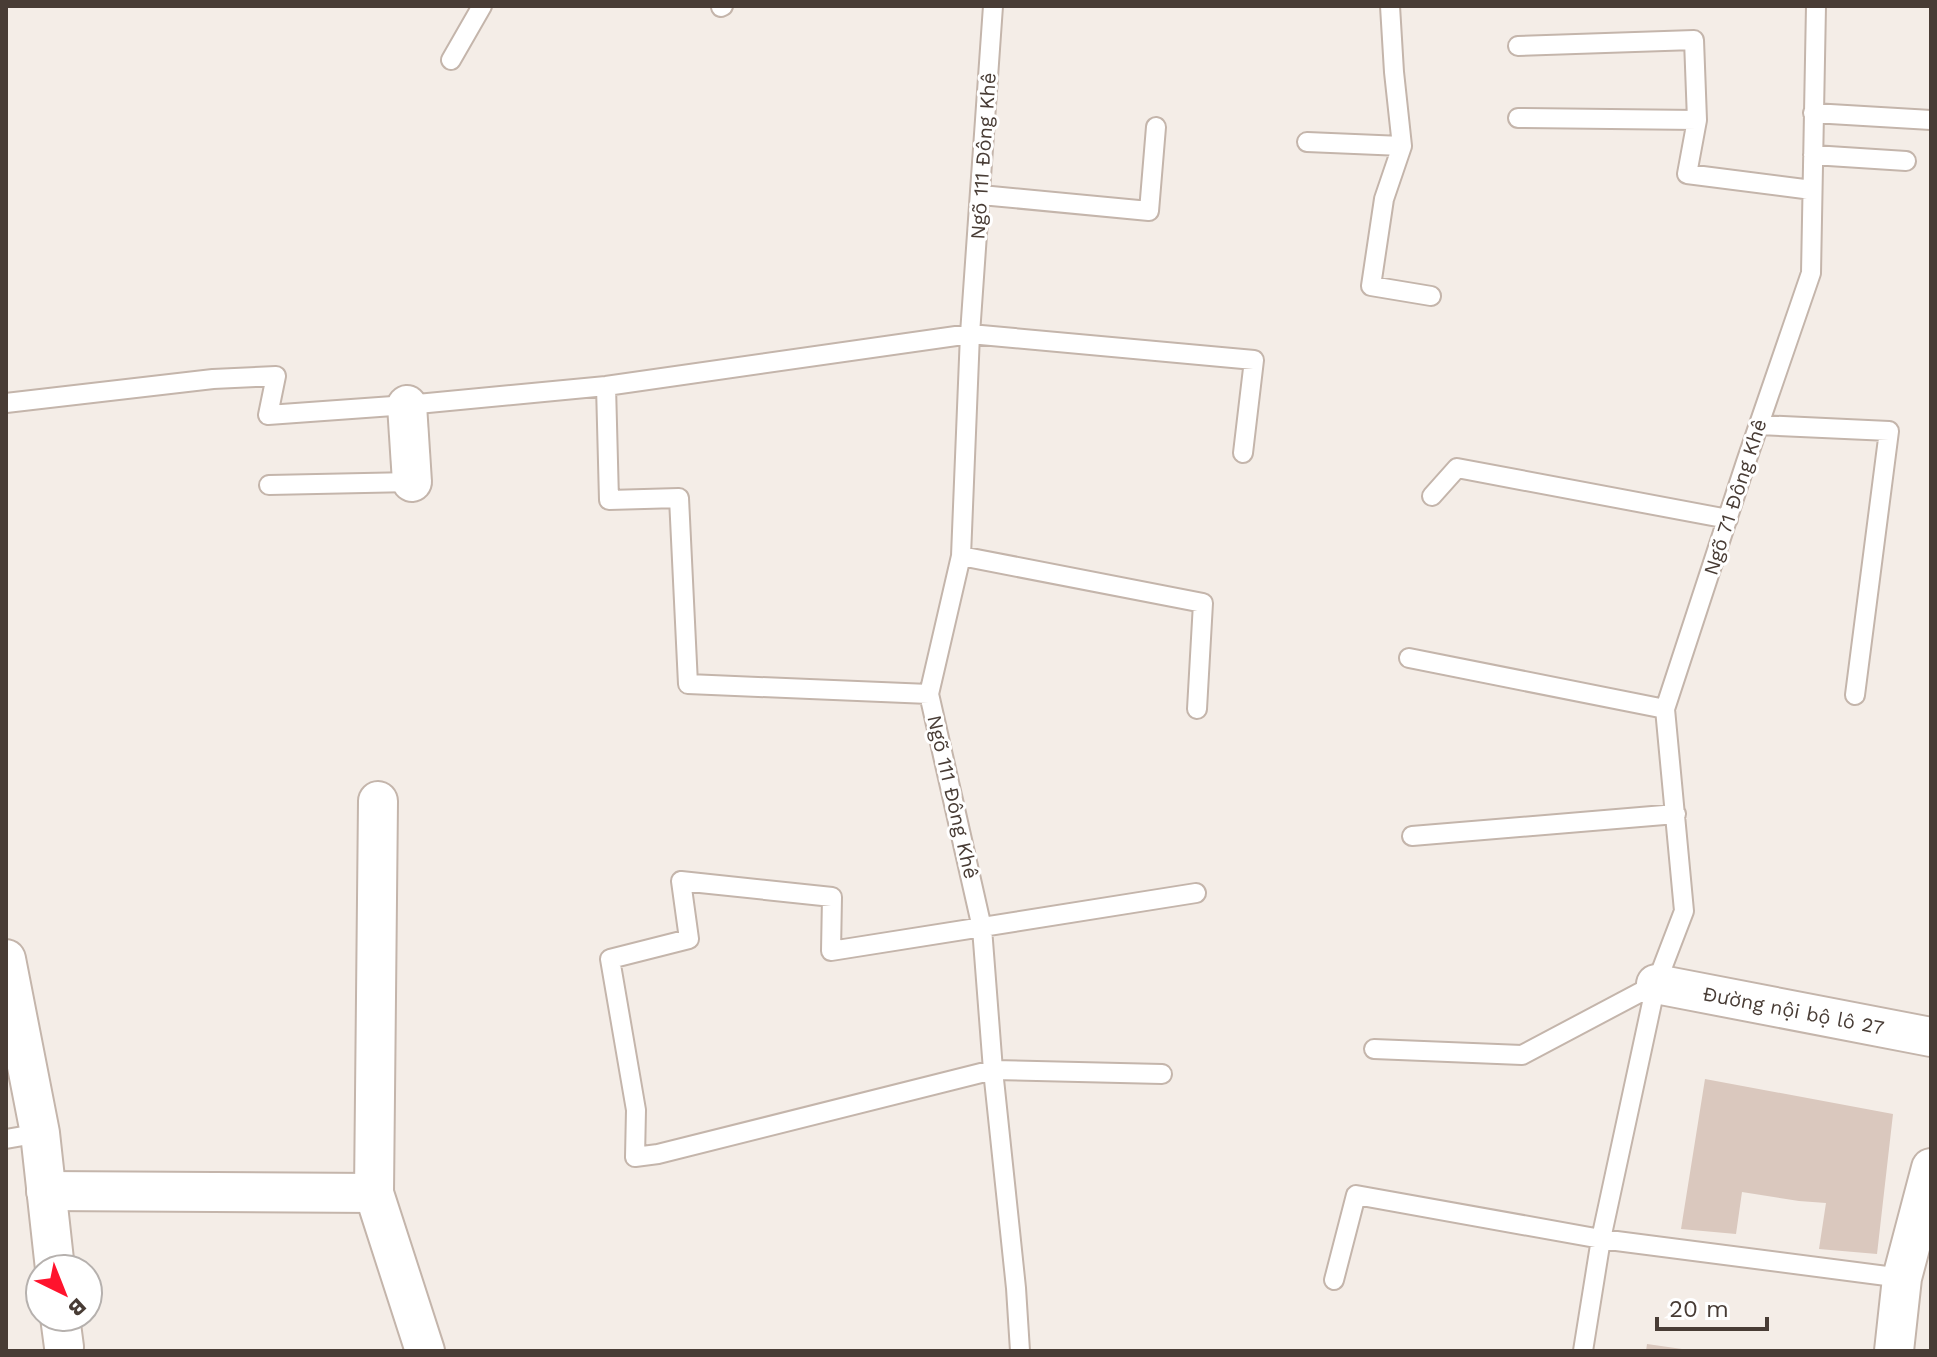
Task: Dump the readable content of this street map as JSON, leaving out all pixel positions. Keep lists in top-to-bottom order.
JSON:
{
  "streets": {
    "street": ["Đường nội bộ lô 27"],
    "lane": ["Ngõ 111 Đông Khê", "Ngõ 71 Đông Khê"]
  },
  "crossings": [
    ["Ngõ 71 Đông Khê", "Đường nội bộ lô 27"]
  ],
  "scale_bar": "20 m",
  "north": "bottom right"
}
